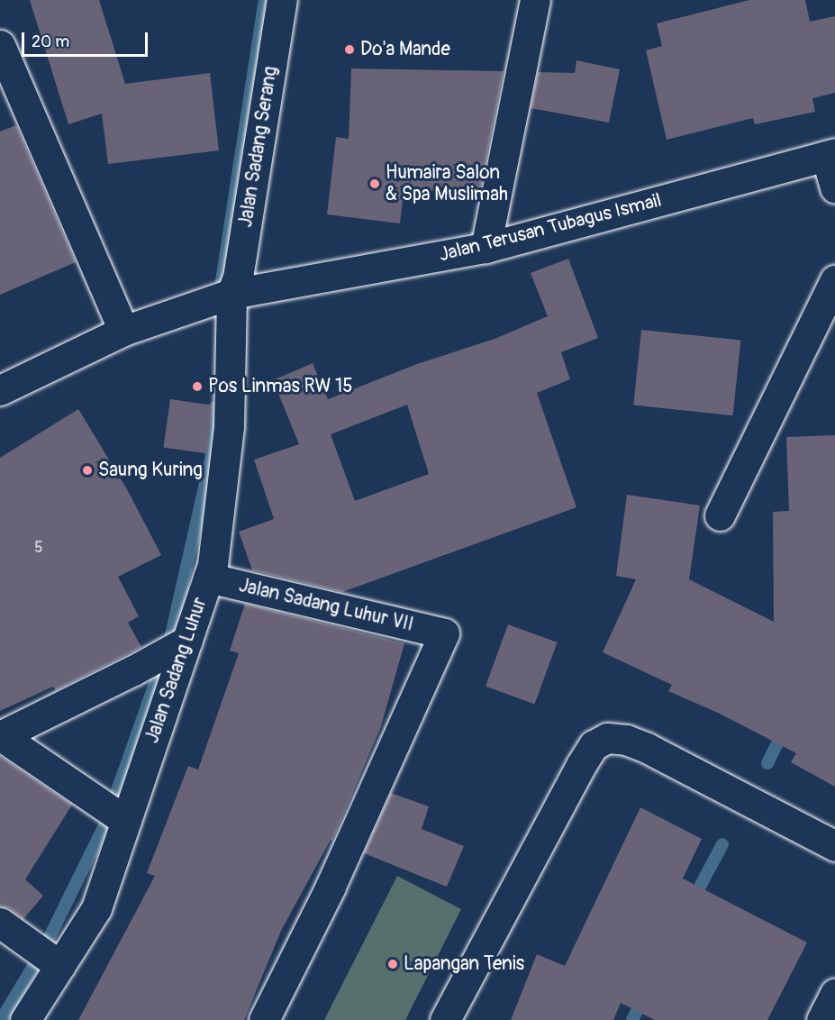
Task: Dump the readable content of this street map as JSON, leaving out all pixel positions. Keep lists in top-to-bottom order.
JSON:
{
  "streets": {
    "street": [
      "Jalan Sadang Serang",
      "Jalan Terusan Tubagus Ismail",
      "Jalan Sadang Luhur VII",
      "Jalan Sadang Luhur"
    ]
  },
  "crossings": [
    ["Jalan Sadang Serang", "Jalan Terusan Tubagus Ismail"],
    ["Jalan Sadang Serang", "Jalan Sadang Luhur"],
    ["Jalan Terusan Tubagus Ismail", "Jalan Sadang Luhur"],
    ["Jalan Sadang Luhur VII", "Jalan Sadang Luhur"]
  ],
  "places": [
    "Do'a Mande",
    "Humaira Salon & Spa Muslimah",
    "Pos Linmas RW 15",
    "Saung Kuring",
    "Lapangan Tenis"
  ],
  "house_numbers": ["5"],
  "scale_bar": "20 m"
}
